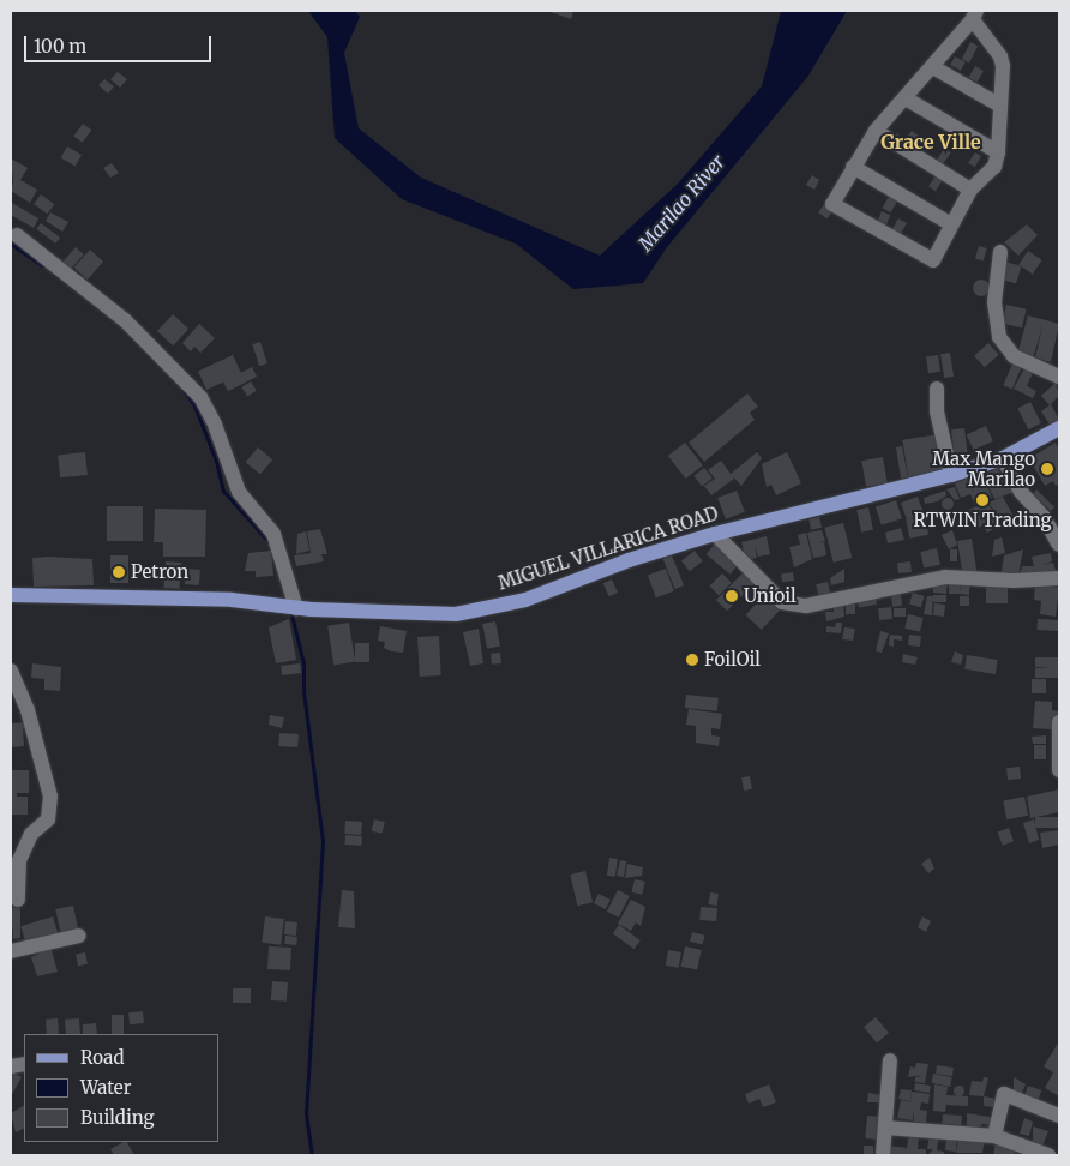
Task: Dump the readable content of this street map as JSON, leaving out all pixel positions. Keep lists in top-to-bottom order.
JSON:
{
  "streets": {
    "main road": ["MIGUEL VILLARICA ROAD"]
  },
  "districts": ["Grace Ville"],
  "water": ["Marilao River"],
  "places": [
    "Max Mango Marilao",
    "RTWIN Trading",
    "Petron",
    "Unioil",
    "FoilOil"
  ],
  "legend": ["Road", "Water", "Building"],
  "scale_bar": "100 m"
}
